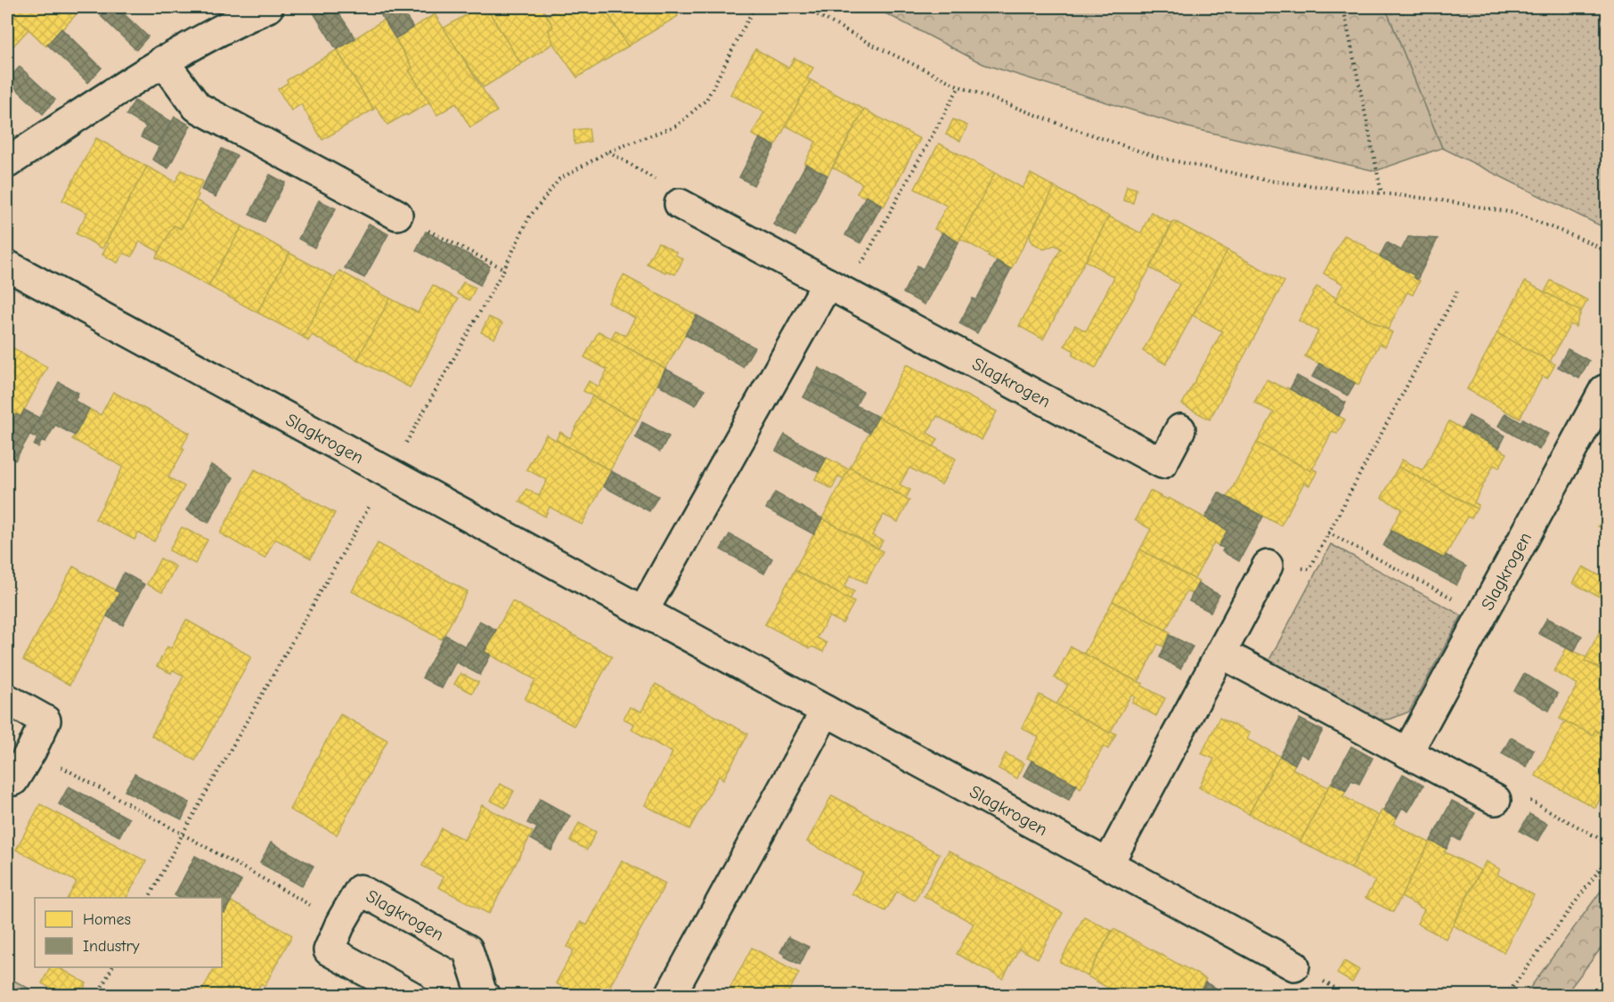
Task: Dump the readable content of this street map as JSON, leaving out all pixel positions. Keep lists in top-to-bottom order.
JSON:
{
  "streets": {
    "street": ["Slagkrogen"]
  },
  "legend": ["Homes", "Industry"]
}
